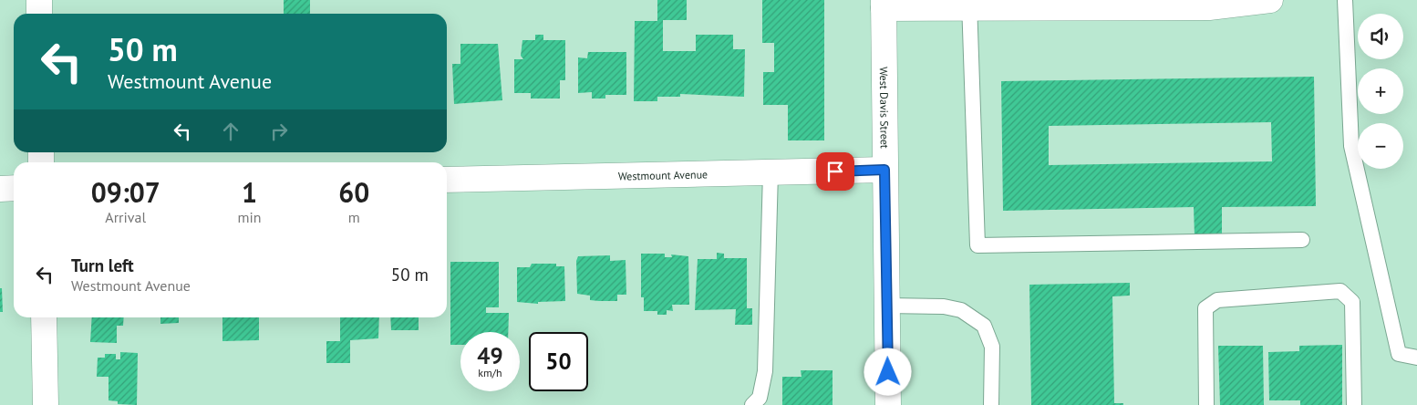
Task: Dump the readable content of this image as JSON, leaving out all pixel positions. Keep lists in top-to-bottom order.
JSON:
{
  "streets": {
    "street": ["West Davis Street", "Westmount Avenue"]
  },
  "crossings": [
    ["West Davis Street", "Westmount Avenue"]
  ],
  "page": {
    "map_buttons": ["+", "−"],
    "turn": ["50 m", "Westmount Avenue"],
    "eta": [
      "09:07",
      "Arrival",
      "1",
      "min",
      "60",
      "m"
    ],
    "list": [
      {
        "name": "Turn left",
        "note": "Westmount Avenue",
        "value": "50 m"
      }
    ],
    "speed": "49 km/h",
    "limit": "50"
  }
}
